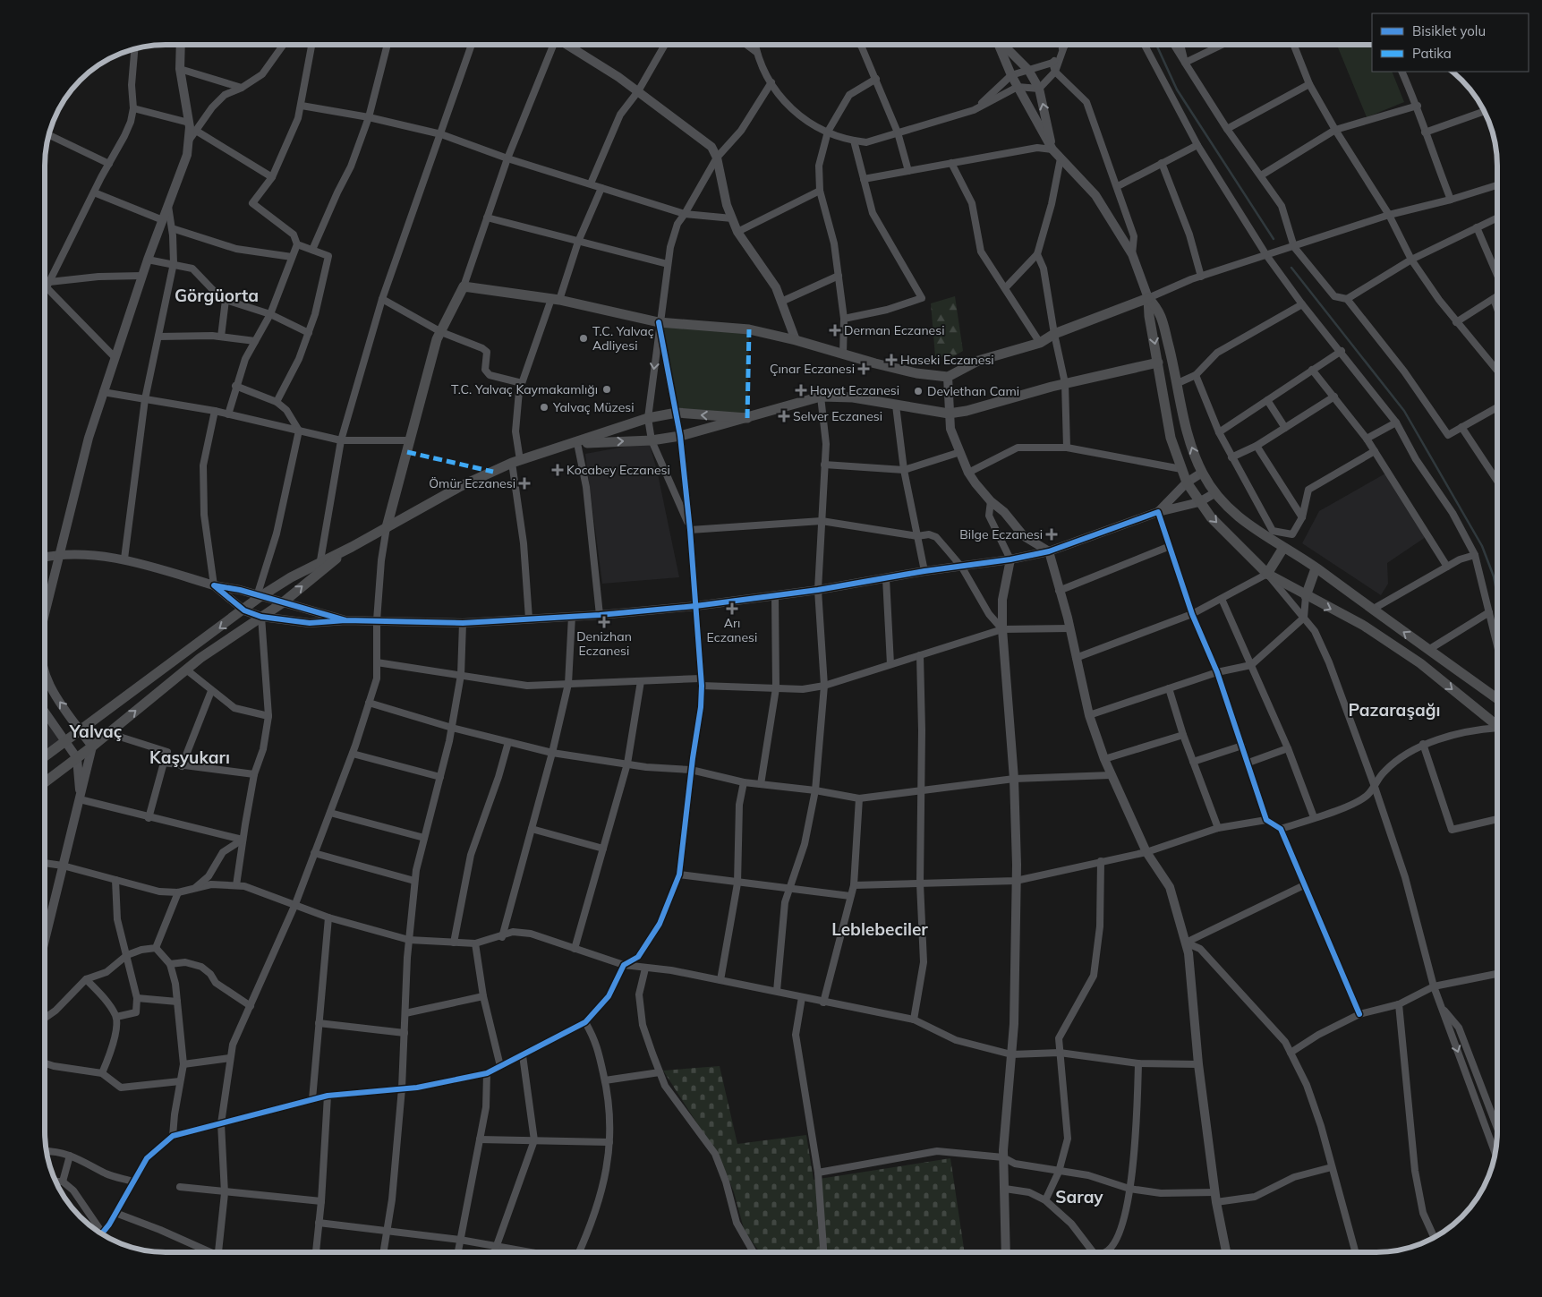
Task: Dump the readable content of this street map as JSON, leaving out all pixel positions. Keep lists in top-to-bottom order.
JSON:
{
  "districts": [
    "Görgüorta",
    "Pazaraşağı",
    "Yalvaç",
    "Kaşyukarı",
    "Leblebeciler",
    "Saray"
  ],
  "places": {
    "health": [
      "Derman Eczanesi",
      "Haseki Eczanesi",
      "Çınar Eczanesi",
      "Hayat Eczanesi",
      "Selver Eczanesi",
      "Kocabey Eczanesi",
      "Ömür Eczanesi",
      "Bilge Eczanesi",
      "Arı Eczanesi",
      "Denizhan Eczanesi"
    ],
    "other": [
      "T.C. Yalvaç Adliyesi",
      "T.C. Yalvaç Kaymakamlığı",
      "Devlethan Cami",
      "Yalvaç Müzesi"
    ]
  },
  "legend": ["Bisiklet yolu", "Patika"]
}
